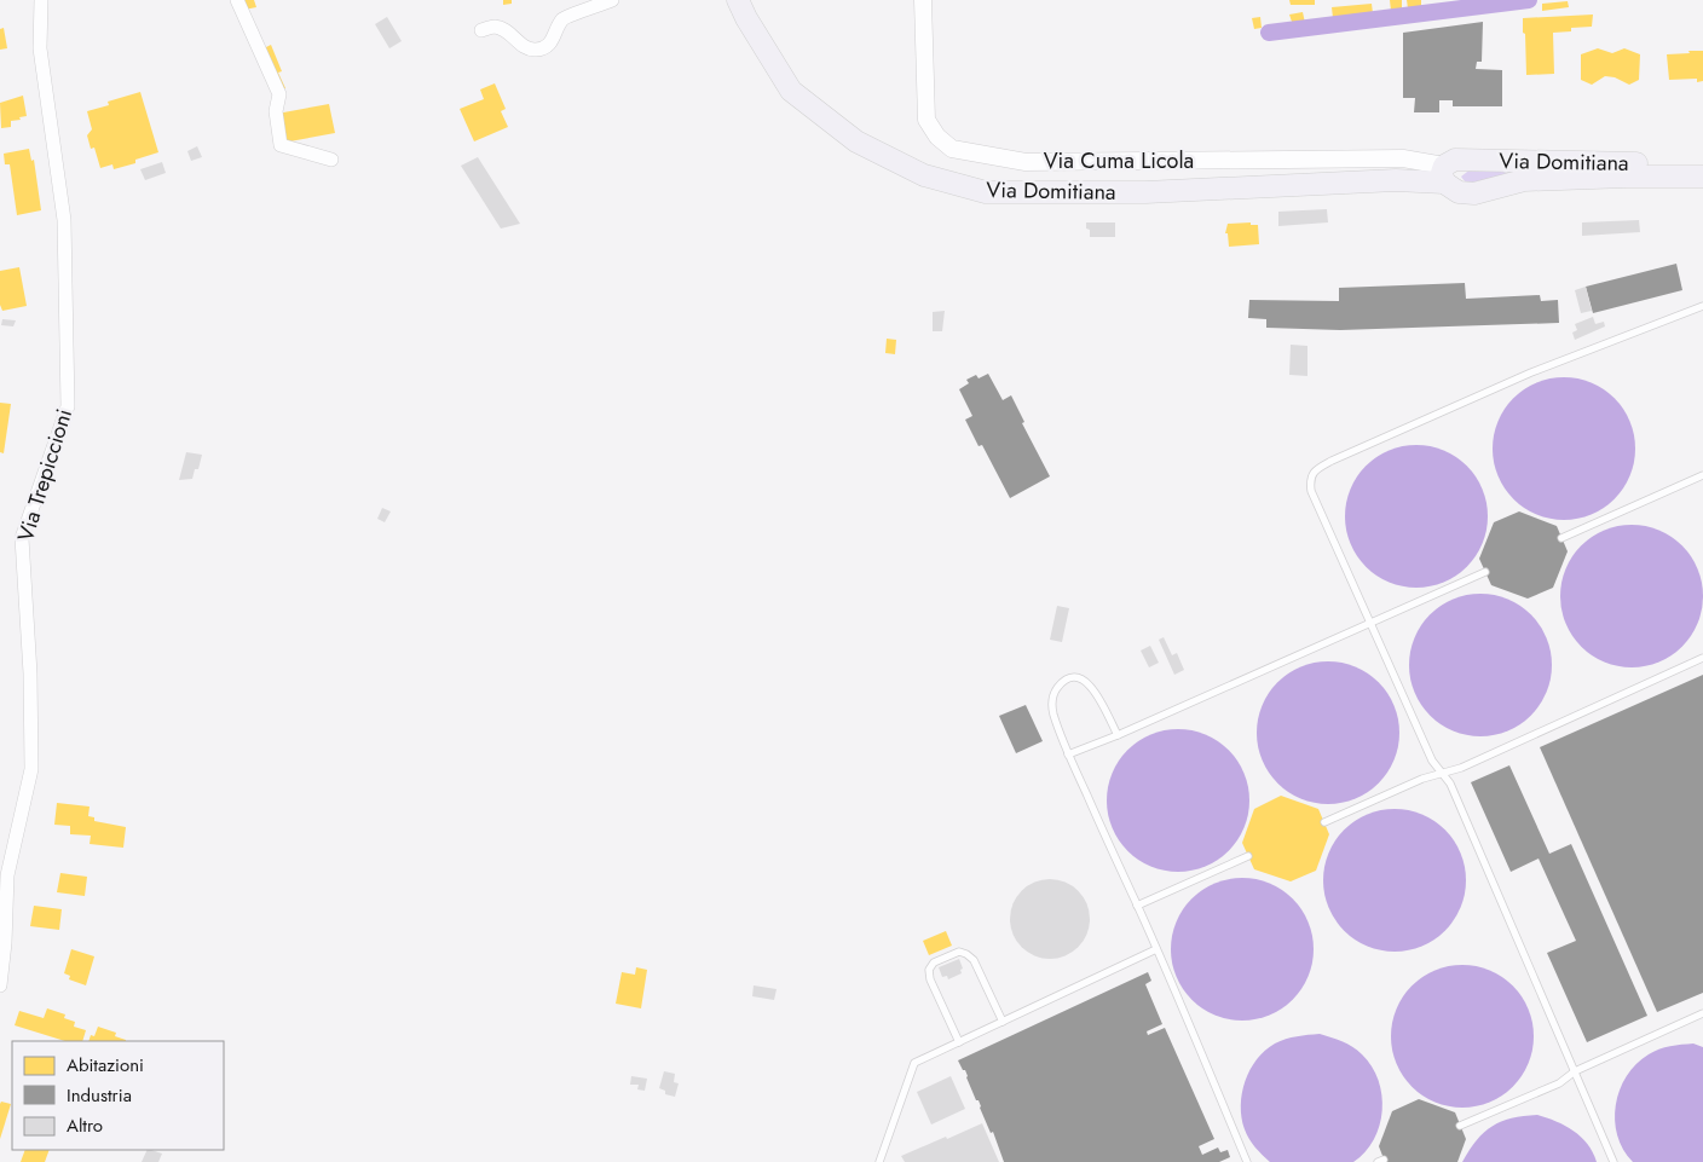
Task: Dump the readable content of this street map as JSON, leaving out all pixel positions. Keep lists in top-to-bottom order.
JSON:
{
  "streets": {
    "main road": ["Via Domitiana"],
    "street": ["Via Cuma Licola", "Via Trepiccioni"]
  },
  "crossings": [
    ["Via Cuma Licola", "Via Domitiana"]
  ],
  "legend": ["Abitazioni", "Industria", "Altro"]
}
